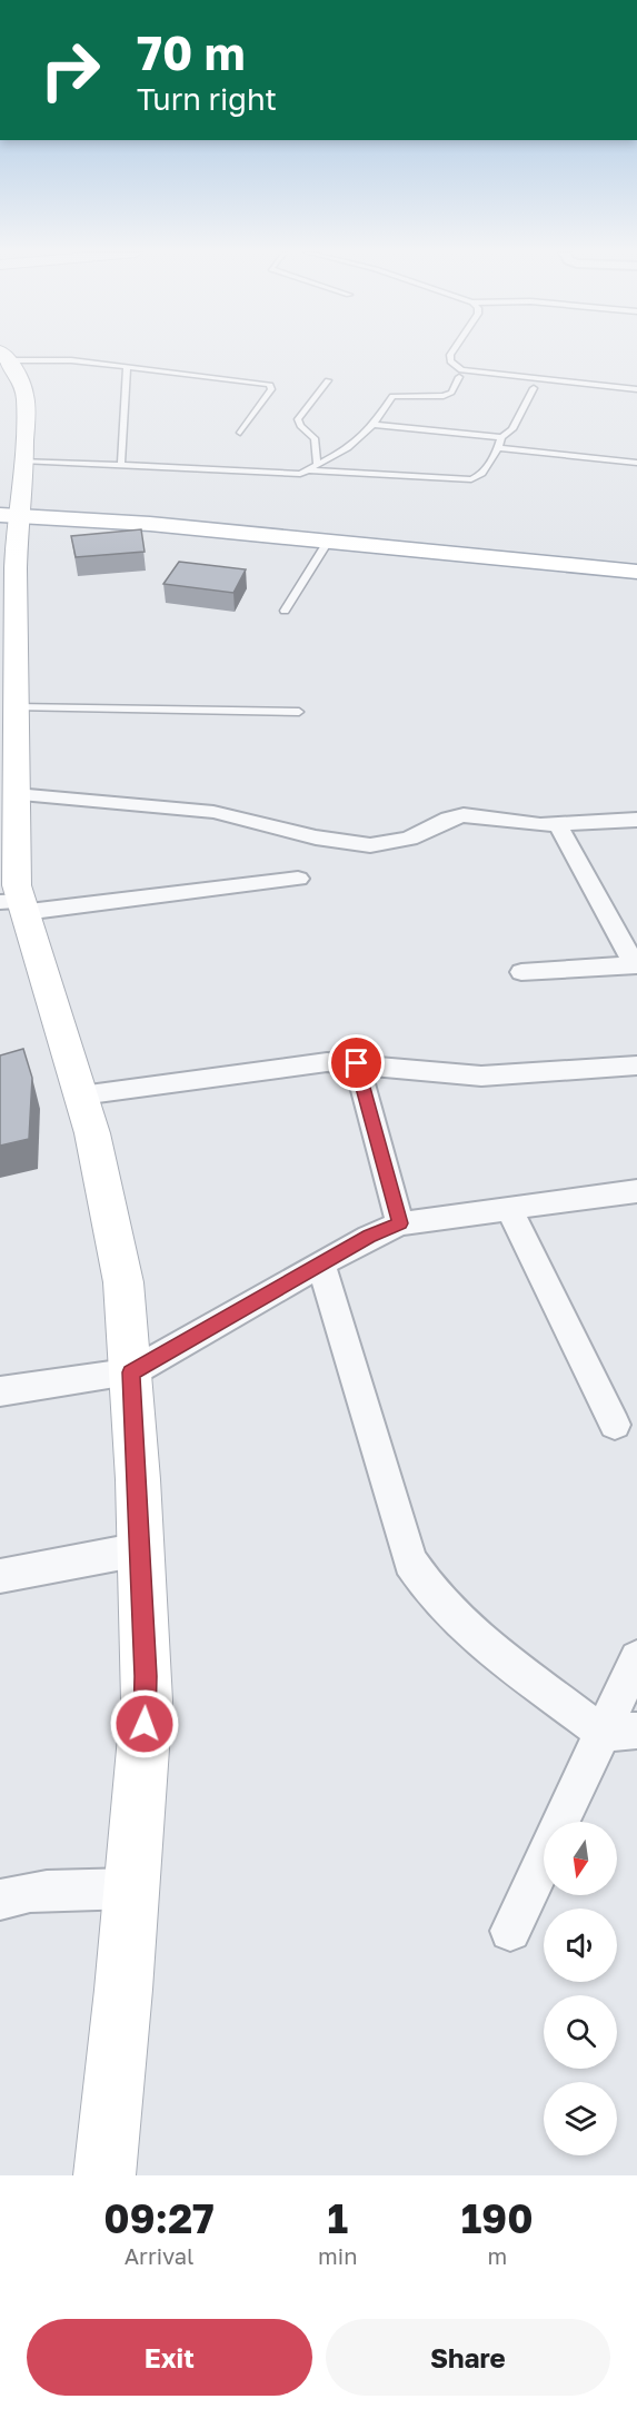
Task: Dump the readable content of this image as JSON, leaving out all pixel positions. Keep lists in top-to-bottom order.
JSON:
{
  "north": "bottom",
  "page": {
    "turn": ["70 m", "Turn right"],
    "eta": [
      "09:27",
      "Arrival",
      "1",
      "min",
      "190",
      "m"
    ],
    "buttons": ["Exit", "Share"]
  }
}
